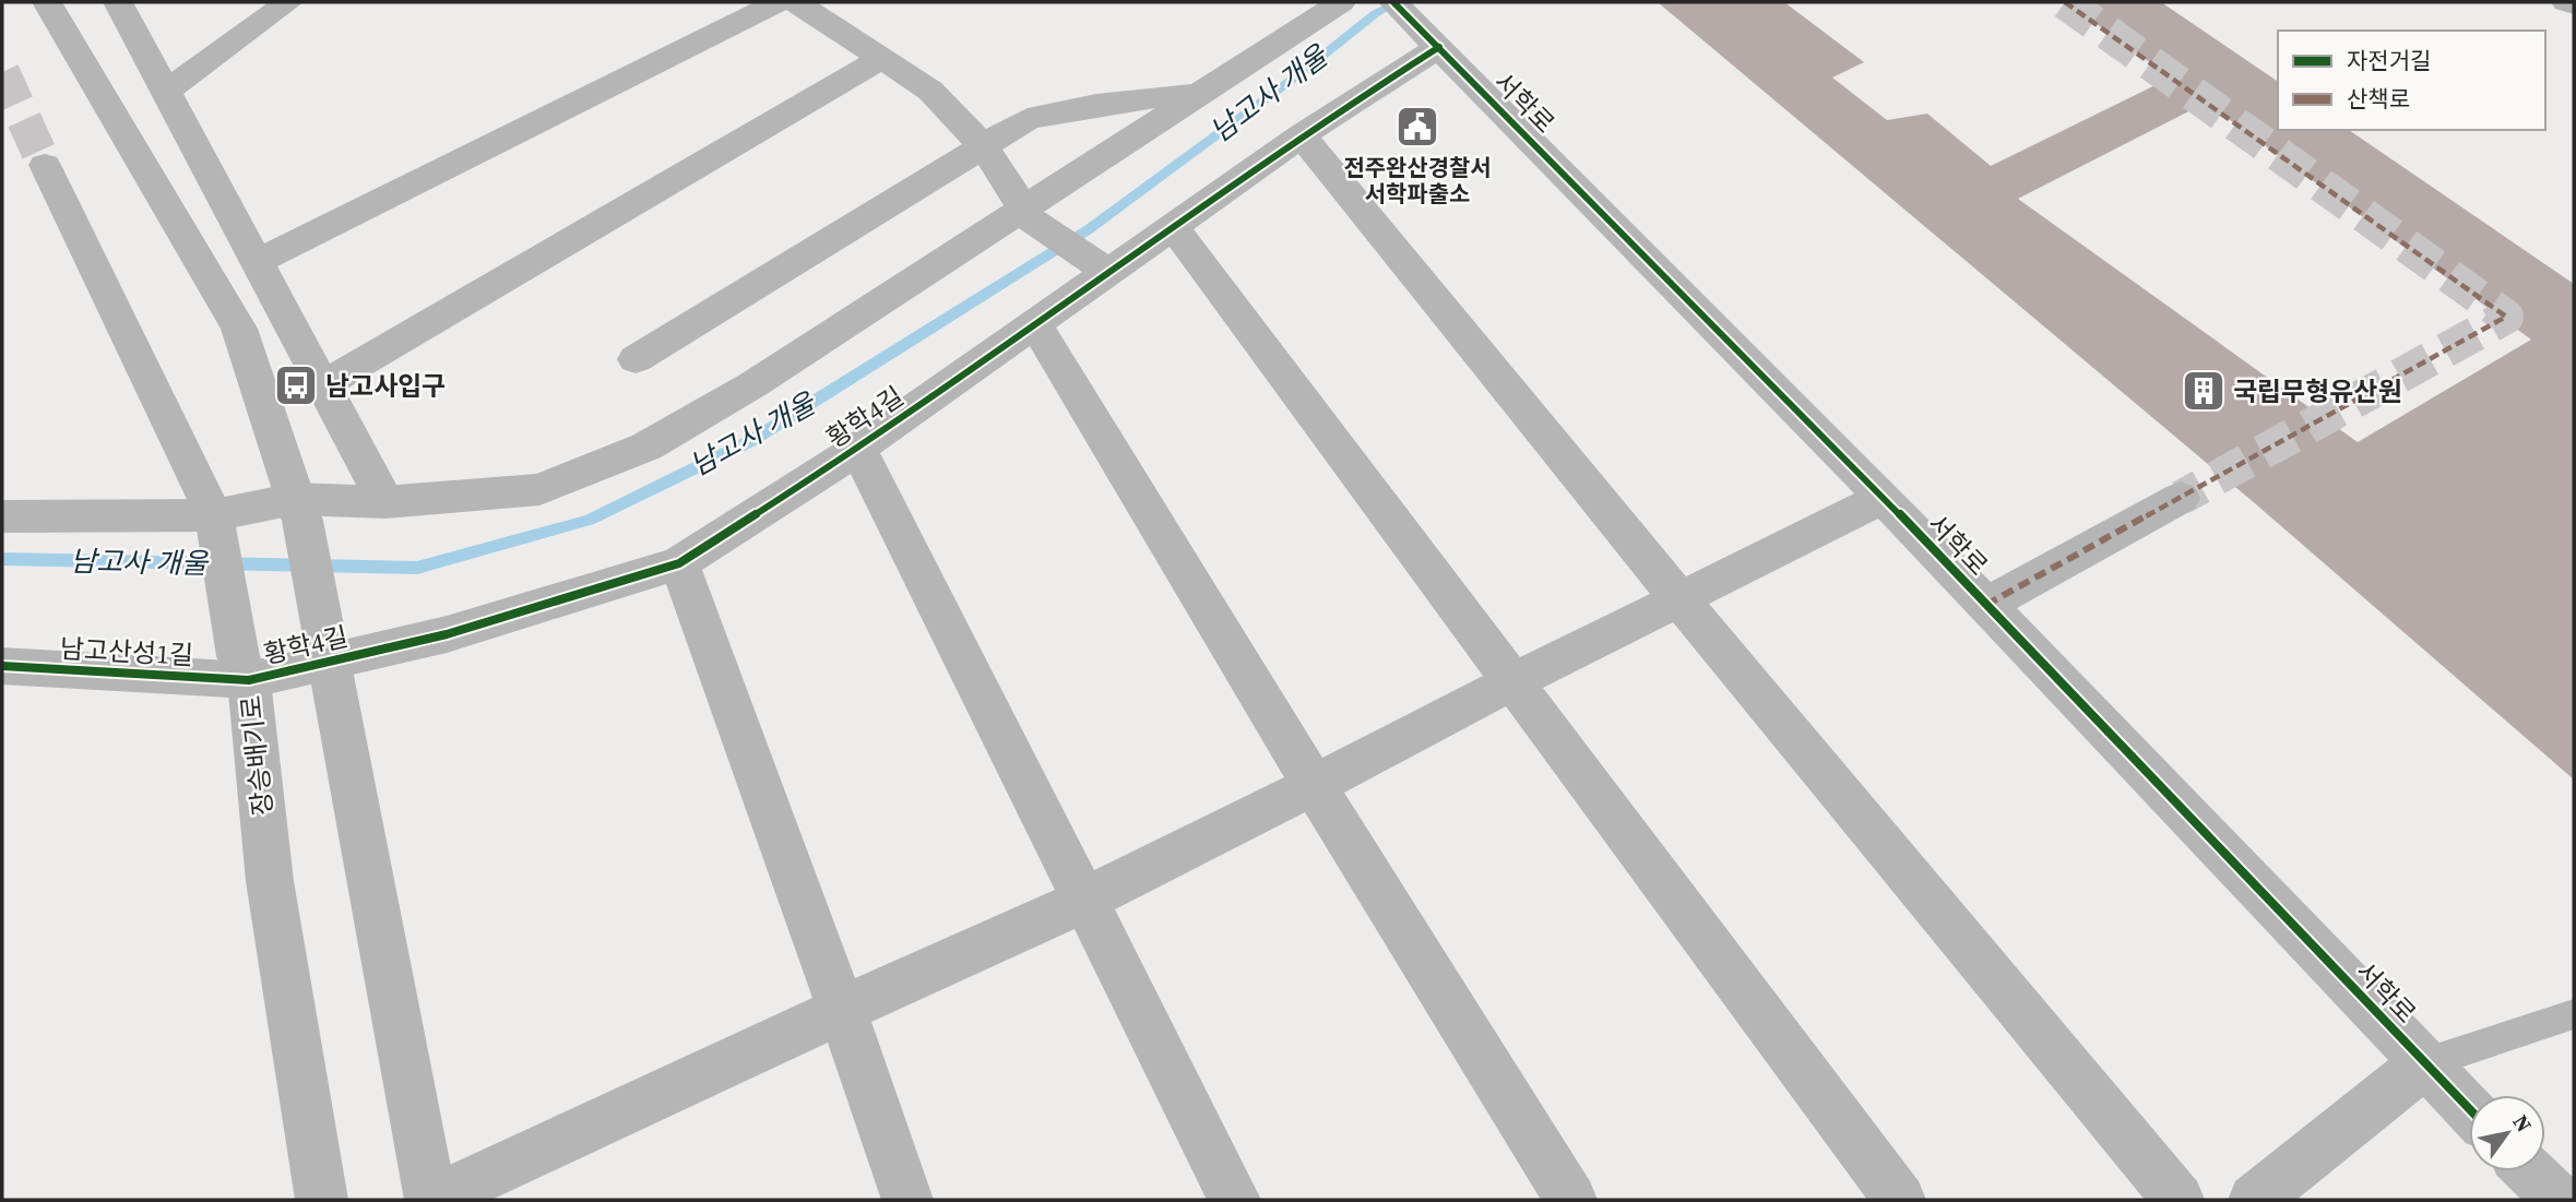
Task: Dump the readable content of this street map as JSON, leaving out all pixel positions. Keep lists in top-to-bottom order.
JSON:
{
  "streets": {
    "street": [
      "서학로",
      "황학4길",
      "남고산성1길",
      "장승배기로"
    ]
  },
  "crossings": [
    ["서학로", "황학4길"],
    ["황학4길", "남고산성1길"],
    ["황학4길", "장승배기로"],
    ["남고산성1길", "장승배기로"]
  ],
  "water": ["남고사 개울"],
  "places": {
    "public building": ["전주완산경찰서 서학파출소"],
    "bus stop": ["남고사입구"],
    "building": ["국립무형유산원"]
  },
  "legend": ["자전거길", "산책로"],
  "north": "top right"
}
